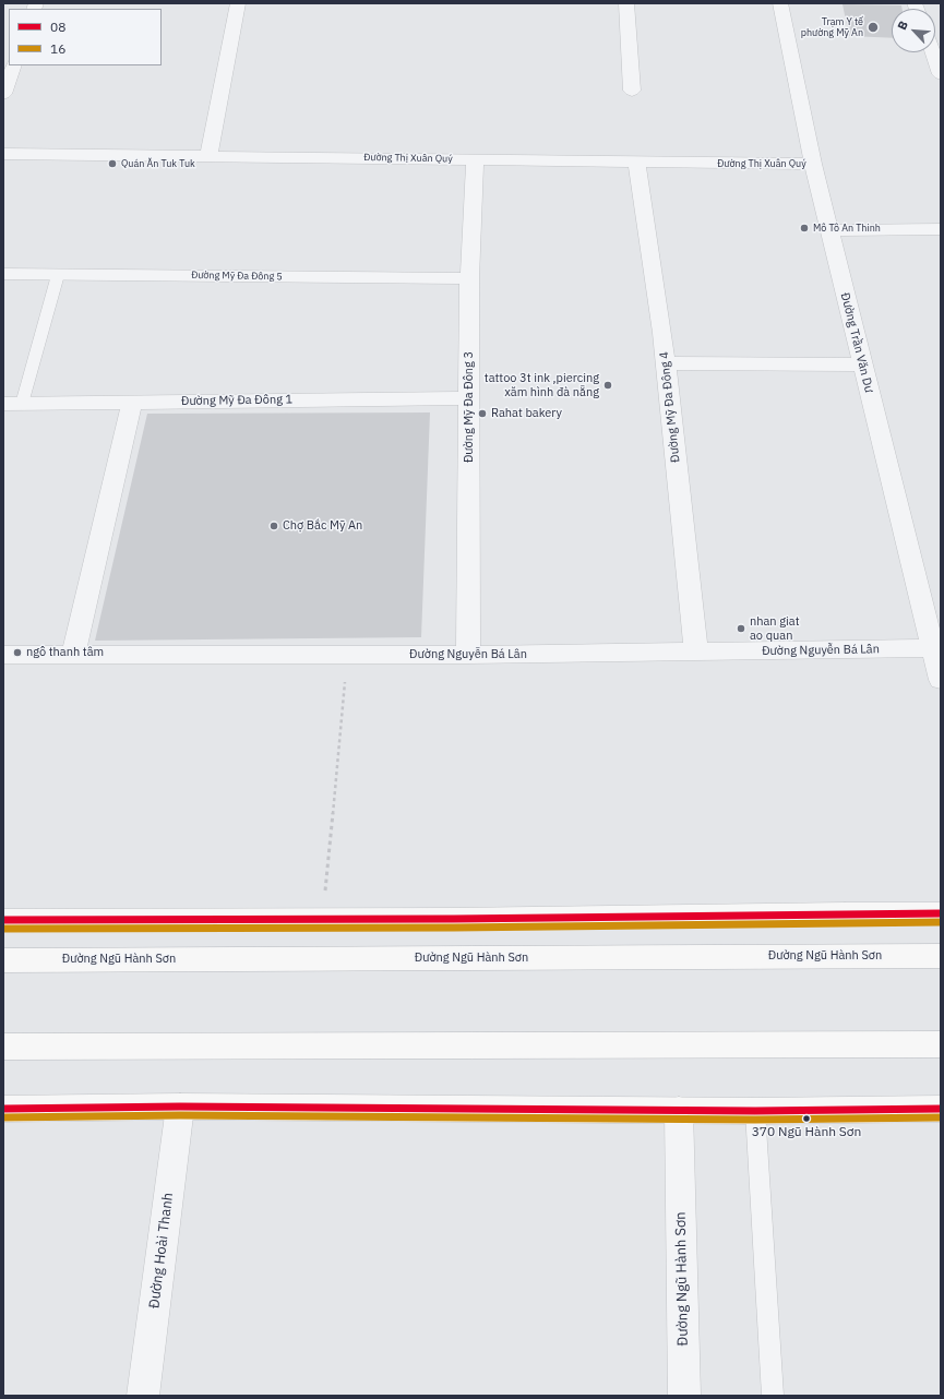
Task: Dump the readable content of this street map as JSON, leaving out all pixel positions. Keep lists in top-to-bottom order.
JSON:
{
  "streets": {
    "main road": ["Đường Ngũ Hành Sơn"],
    "street": [
      "Đường Thị Xuân Quý",
      "Đường Mỹ Đa Đông 5",
      "Đường Trần Văn Dư",
      "Đường Mỹ Đa Đông 1",
      "Đường Mỹ Đa Đông 3",
      "Đường Mỹ Đa Đông 4",
      "Đường Nguyễn Bá Lân",
      "Đường Hoài Thanh"
    ]
  },
  "crossings": [
    ["Đường Thị Xuân Quý", "Đường Trần Văn Dư"],
    ["Đường Thị Xuân Quý", "Đường Mỹ Đa Đông 3"],
    ["Đường Thị Xuân Quý", "Đường Mỹ Đa Đông 4"],
    ["Đường Mỹ Đa Đông 5", "Đường Mỹ Đa Đông 3"],
    ["Đường Trần Văn Dư", "Đường Nguyễn Bá Lân"],
    ["Đường Mỹ Đa Đông 1", "Đường Mỹ Đa Đông 3"],
    ["Đường Mỹ Đa Đông 3", "Đường Nguyễn Bá Lân"],
    ["Đường Mỹ Đa Đông 4", "Đường Nguyễn Bá Lân"]
  ],
  "places": [
    "Trạm Y tế phường Mỹ An",
    "Quán Ăn Tuk Tuk",
    "Mô Tô An Thinh",
    "tattoo 3t ink ,piercing xăm hình đà nẵng",
    "Rahat bakery",
    "Chợ Bắc Mỹ An",
    "nhan giat ao quan",
    "ngô thanh tâm",
    "370 Ngũ Hành Sơn"
  ],
  "lines": ["transit line 08", "transit line 16"],
  "legend": ["08", "16"],
  "north": "top left"
}
